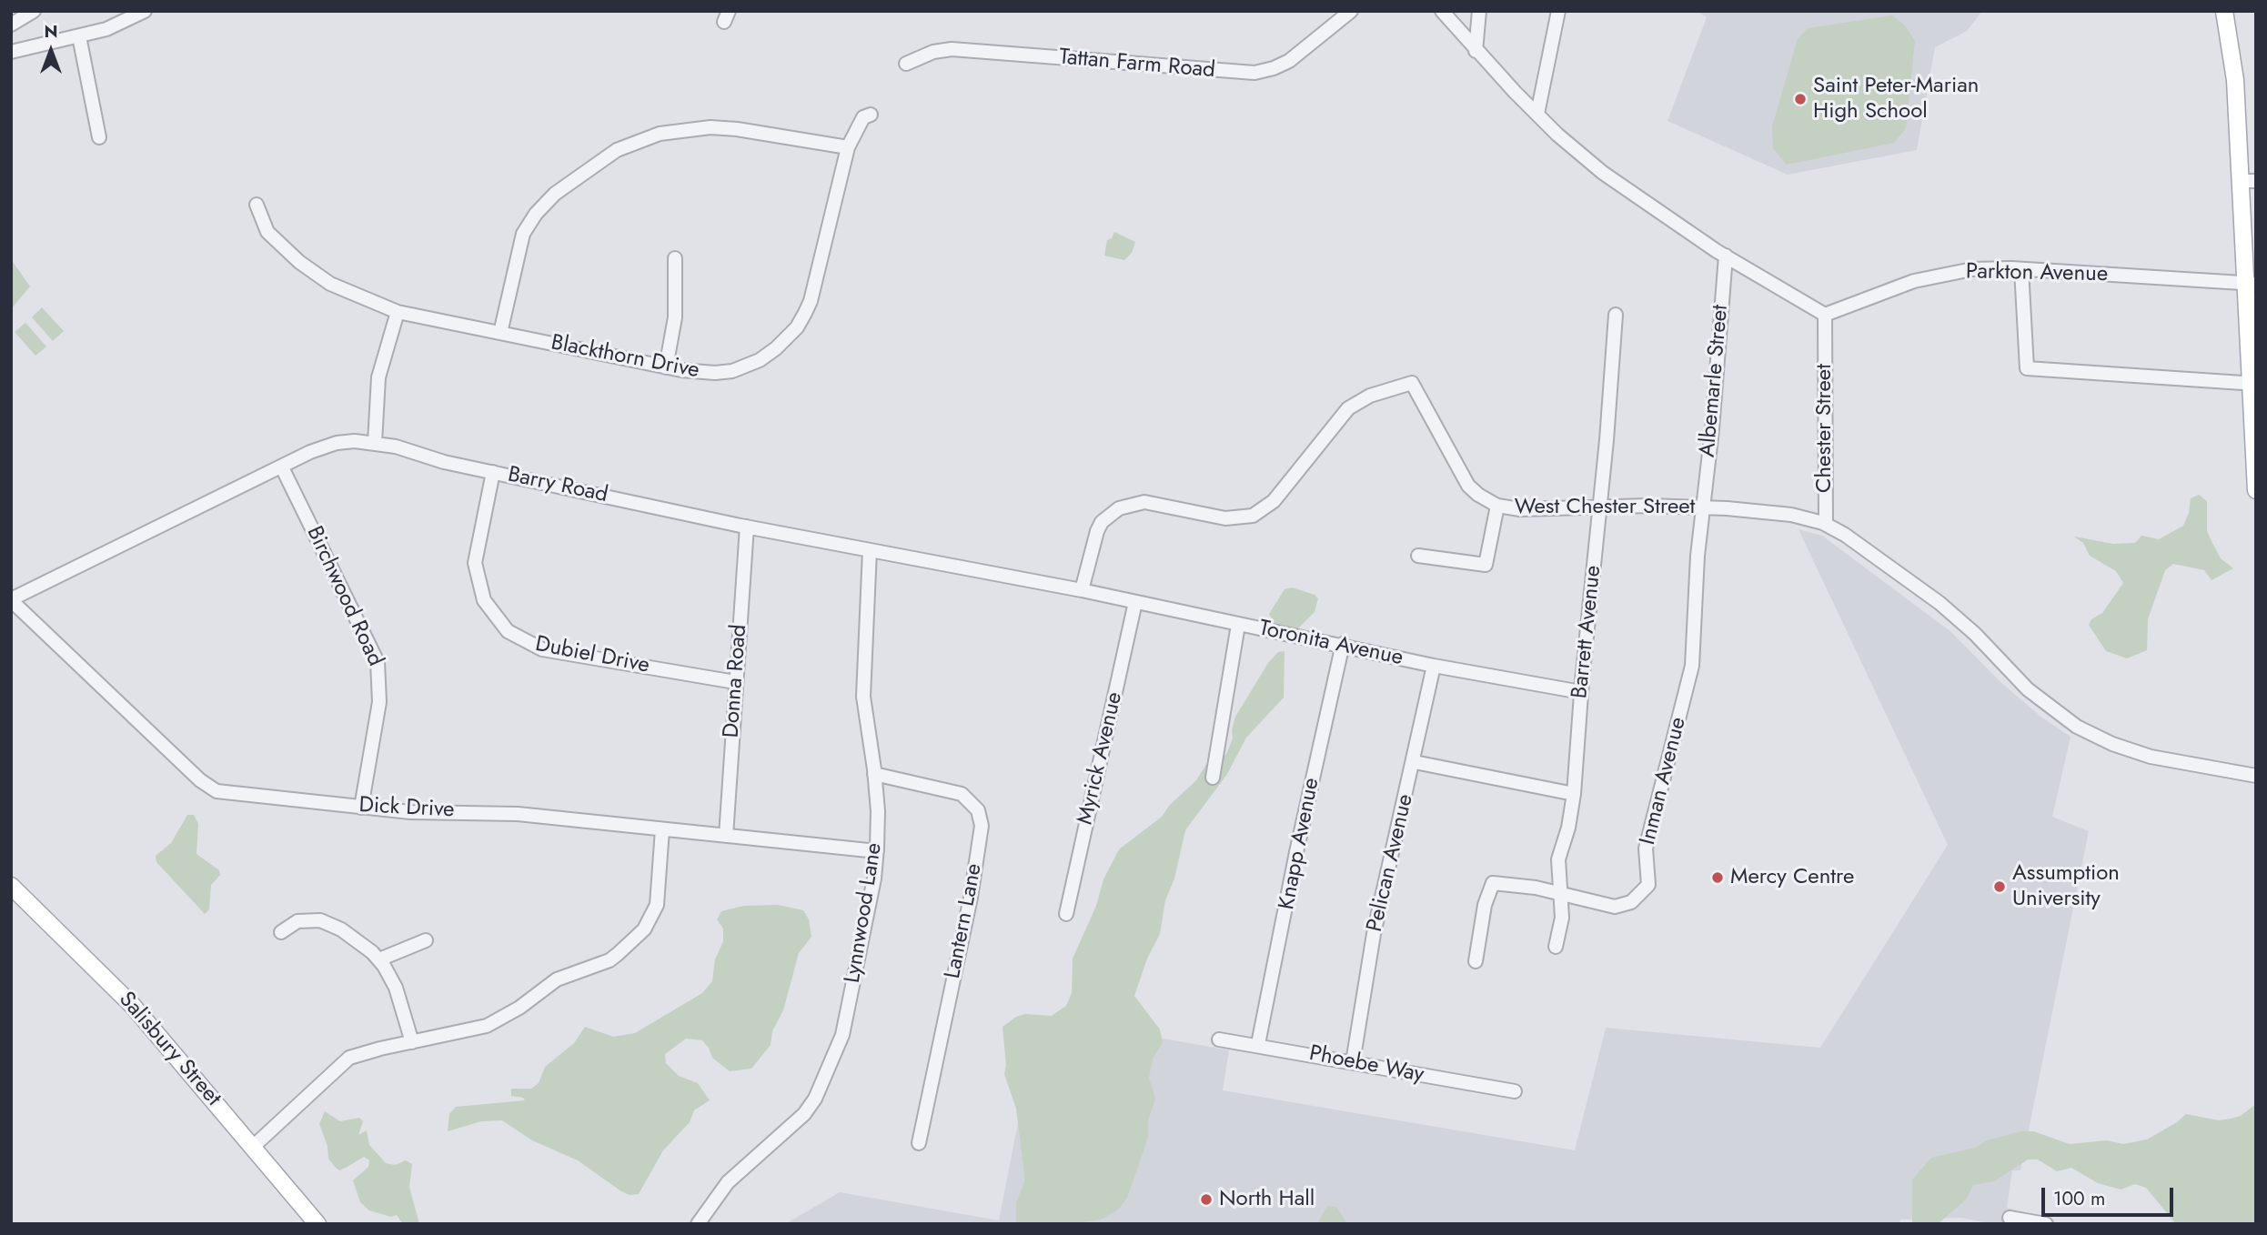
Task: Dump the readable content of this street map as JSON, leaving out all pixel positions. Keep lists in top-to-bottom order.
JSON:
{
  "streets": {
    "main road": ["Salisbury Street"],
    "street": [
      "Tattan Farm Road",
      "Parkton Avenue",
      "Blackthorn Drive",
      "Albemarle Street",
      "Chester Street",
      "Barry Road",
      "West Chester Street",
      "Birchwood Road",
      "Barrett Avenue",
      "Toronita Avenue",
      "Dubiel Drive",
      "Donna Road",
      "Myrick Avenue",
      "Inman Avenue",
      "Dick Drive",
      "Knapp Avenue",
      "Pelican Avenue",
      "Lynnwood Lane",
      "Lantern Lane",
      "Phoebe Way"
    ]
  },
  "crossings": [
    ["Parkton Avenue", "Chester Street"],
    ["Albemarle Street", "West Chester Street"],
    ["Albemarle Street", "Inman Avenue"],
    ["Chester Street", "West Chester Street"],
    ["Barry Road", "West Chester Street"],
    ["Barry Road", "Birchwood Road"],
    ["Barry Road", "Toronita Avenue"],
    ["Barry Road", "Dubiel Drive"],
    ["Barry Road", "Donna Road"],
    ["Barry Road", "Dick Drive"],
    ["Barry Road", "Lynnwood Lane"],
    ["West Chester Street", "Barrett Avenue"],
    ["West Chester Street", "Toronita Avenue"],
    ["West Chester Street", "Inman Avenue"],
    ["Birchwood Road", "Dick Drive"],
    ["Barrett Avenue", "Toronita Avenue"],
    ["Barrett Avenue", "Inman Avenue"],
    ["Toronita Avenue", "Myrick Avenue"],
    ["Toronita Avenue", "Knapp Avenue"],
    ["Toronita Avenue", "Pelican Avenue"],
    ["Dubiel Drive", "Donna Road"],
    ["Donna Road", "Dick Drive"],
    ["Dick Drive", "Lynnwood Lane"],
    ["Knapp Avenue", "Phoebe Way"],
    ["Pelican Avenue", "Phoebe Way"],
    ["Lynnwood Lane", "Lantern Lane"]
  ],
  "places": [
    "Saint Peter-Marian High School",
    "Mercy Centre",
    "Assumption University",
    "North Hall"
  ],
  "scale_bar": "100 m",
  "north": "top"
}
